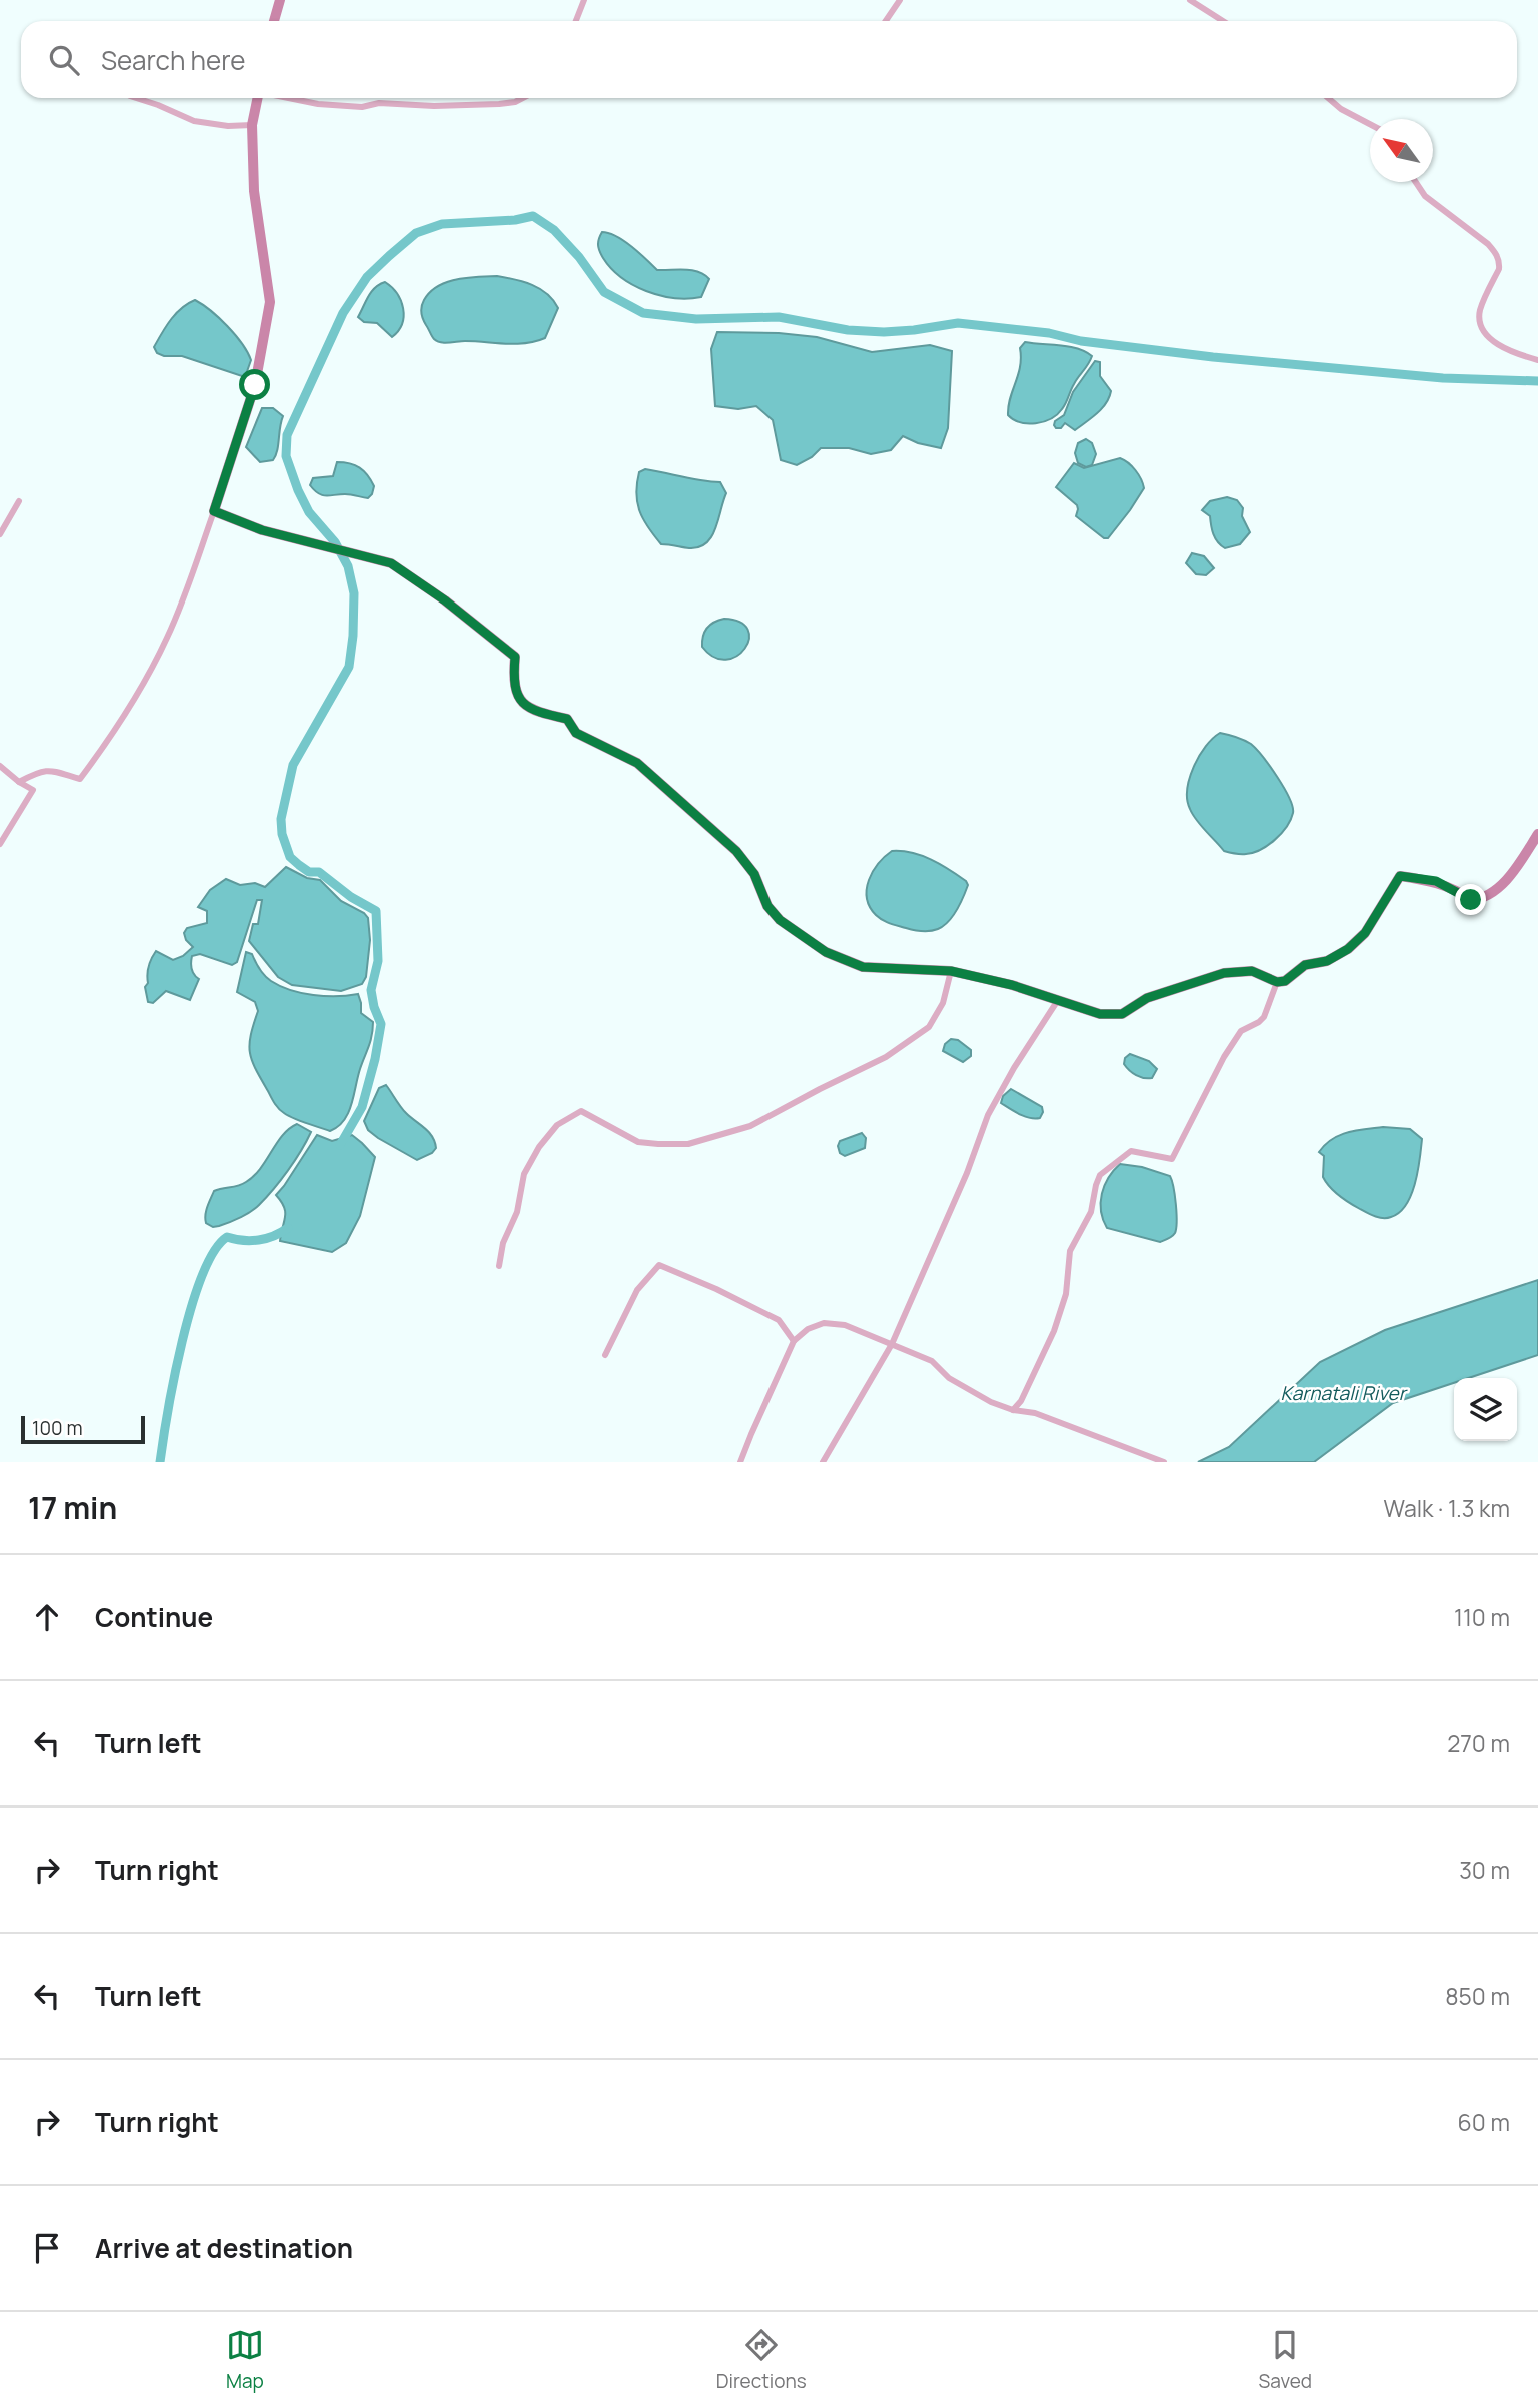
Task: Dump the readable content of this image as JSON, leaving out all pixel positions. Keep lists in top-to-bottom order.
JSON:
{
  "water": ["Karnatali River"],
  "scale_bar": "100 m",
  "north": "top left",
  "page": {
    "search": "Search here",
    "scale": "100 m",
    "heading": ["17 min", "Walk · 1.3 km"],
    "list": [
      ["Continue", "110 m"],
      ["Turn left", "270 m"],
      ["Turn right", "30 m"],
      ["Turn left", "850 m"],
      ["Turn right", "60 m"],
      "Arrive at destination"
    ],
    "nav": ["Map", "Directions", "Saved"]
  }
}
